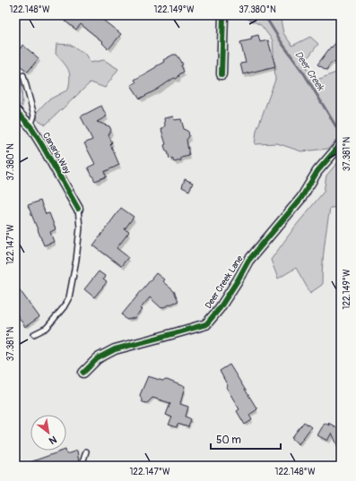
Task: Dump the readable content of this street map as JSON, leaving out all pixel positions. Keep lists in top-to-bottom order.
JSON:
{
  "streets": {
    "street": ["Canario Way", "Deer Creek Lane"]
  },
  "water": ["Deer Creek"],
  "scale_bar": "50 m",
  "north": "bottom right",
  "coordinates": [
    "122.148°W",
    "122.149°W",
    "37.380°N",
    "37.381°N",
    "122.147°W"
  ]
}
